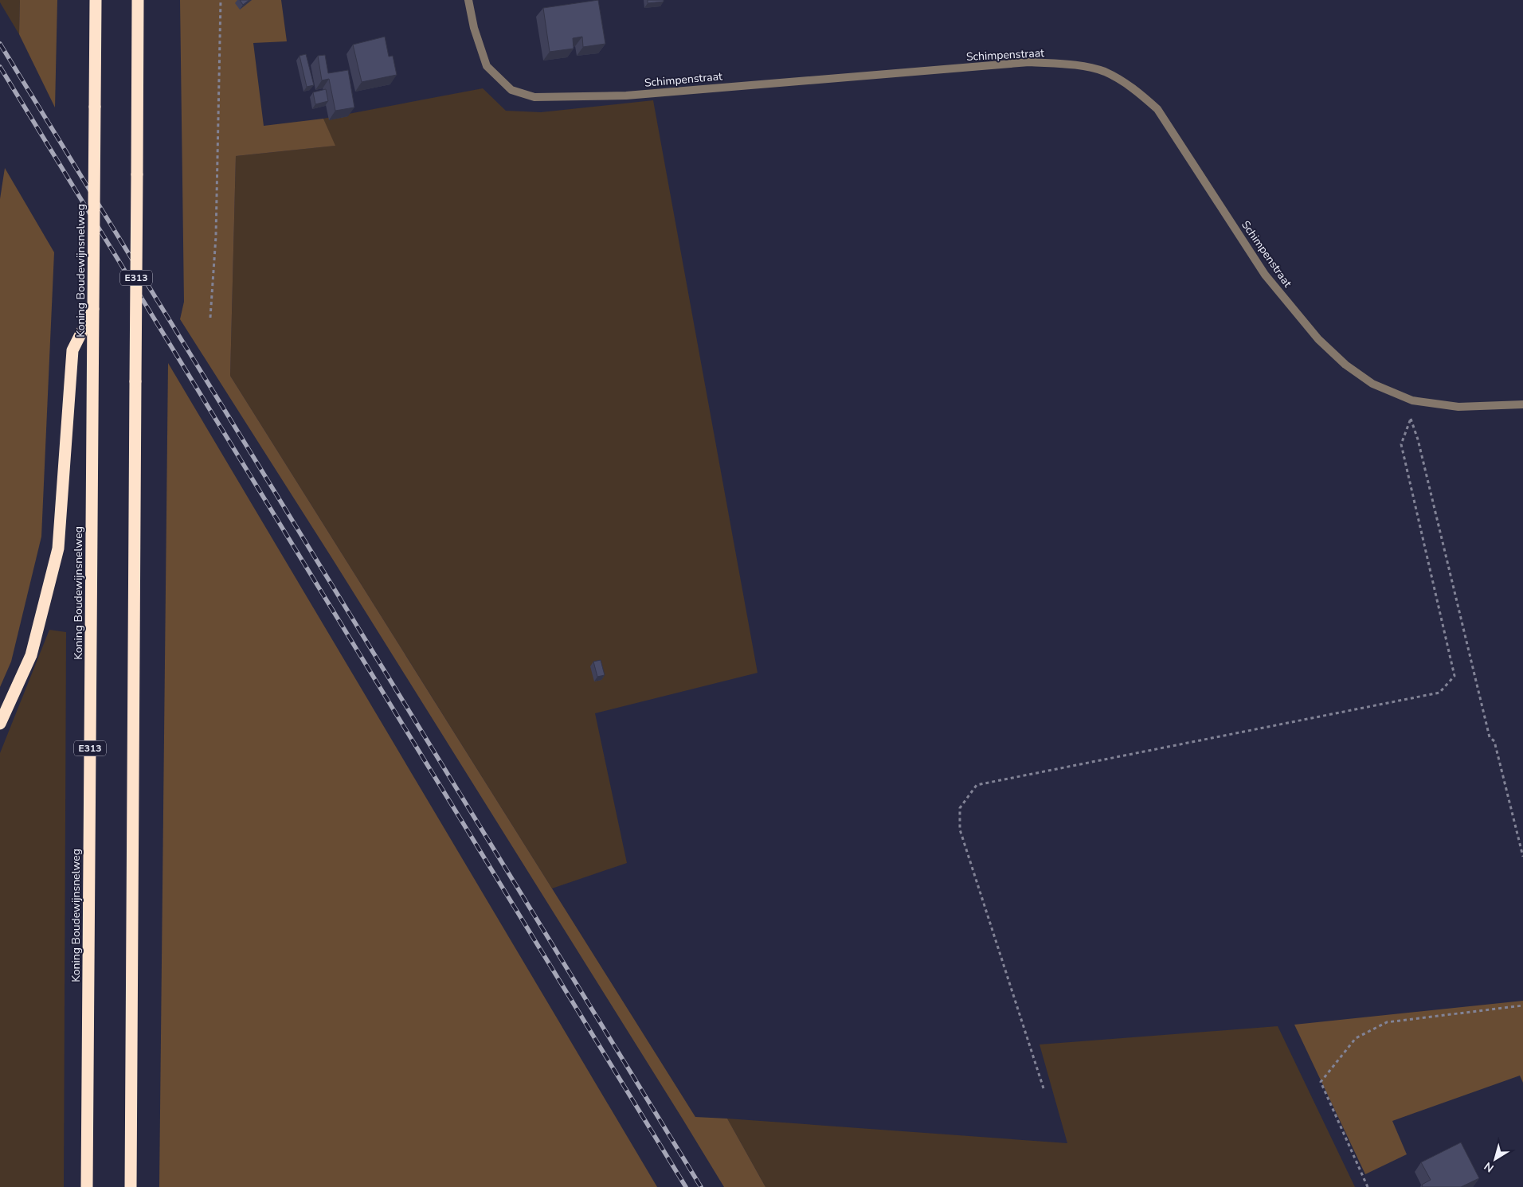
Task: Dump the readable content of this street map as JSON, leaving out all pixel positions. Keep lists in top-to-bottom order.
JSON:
{
  "streets": {
    "highway": ["Koning Boudewijnsnelweg", "E313"],
    "street": ["Schimpenstraat"]
  },
  "north": "bottom left"
}
